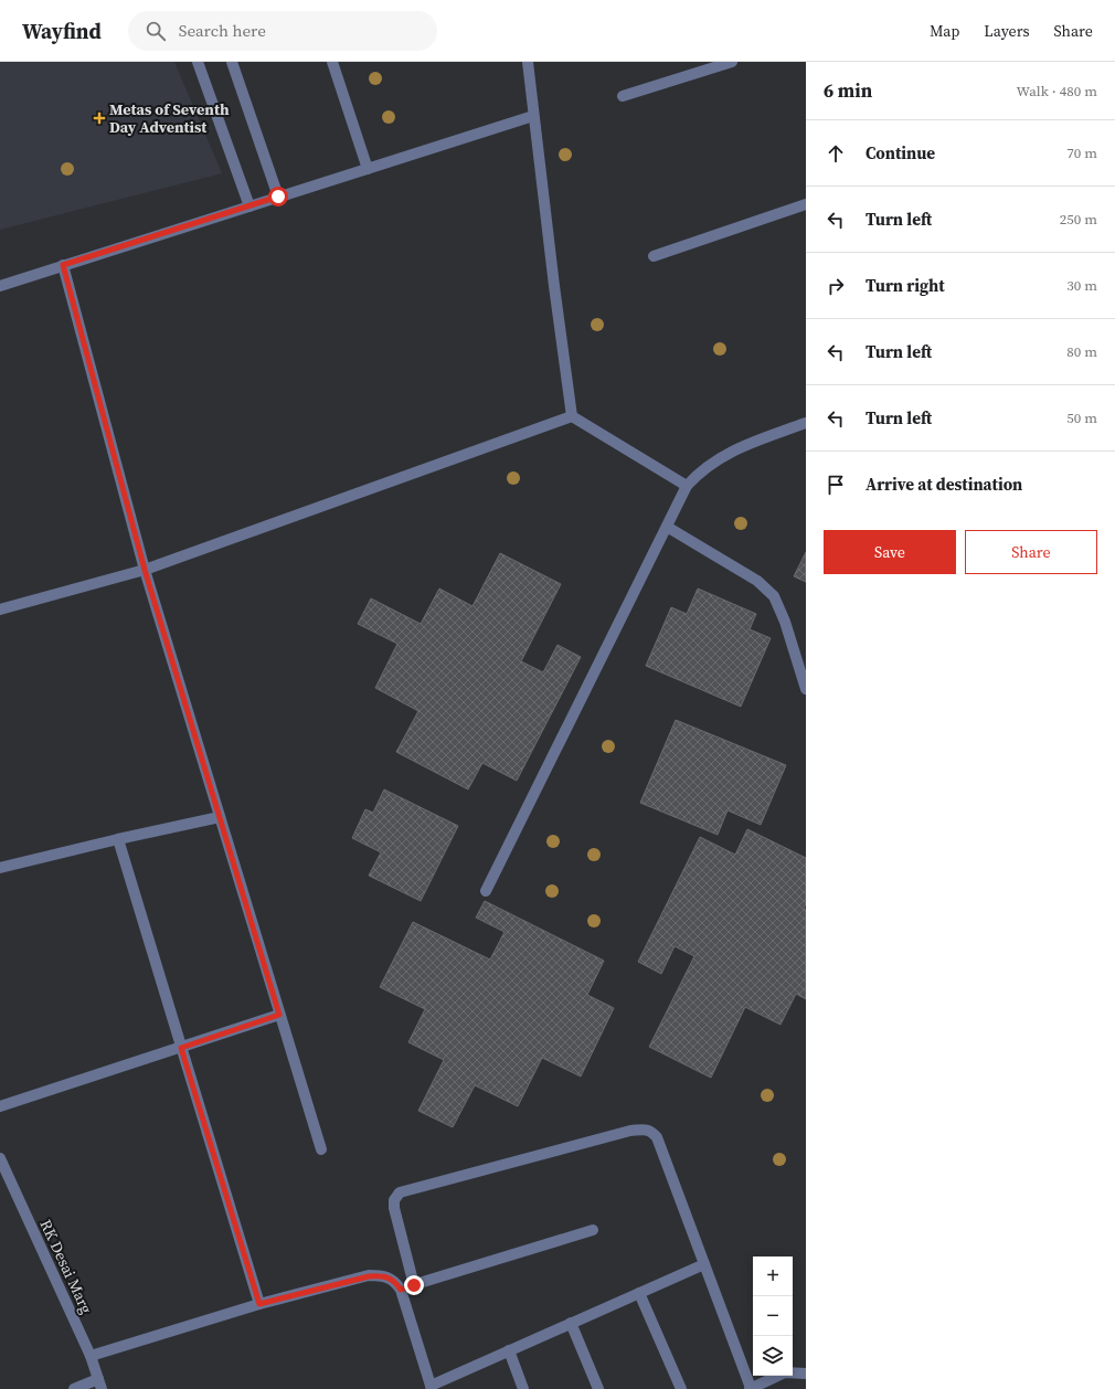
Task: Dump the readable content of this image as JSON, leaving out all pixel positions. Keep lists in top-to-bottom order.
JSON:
{
  "streets": {
    "street": ["RK Desai Marg"]
  },
  "places": {
    "health": ["Metas of Seventh Day Adventist"]
  },
  "page": {
    "header": "Wayfind",
    "search": "Search here",
    "nav": ["Map", "Layers", "Share"],
    "heading": ["6 min", "Walk · 480 m"],
    "list": [
      ["Continue", "70 m"],
      ["Turn left", "250 m"],
      ["Turn right", "30 m"],
      ["Turn left", "80 m"],
      ["Turn left", "50 m"],
      "Arrive at destination"
    ],
    "buttons": ["Save", "Share"],
    "map_buttons": ["+", "−"]
  }
}
